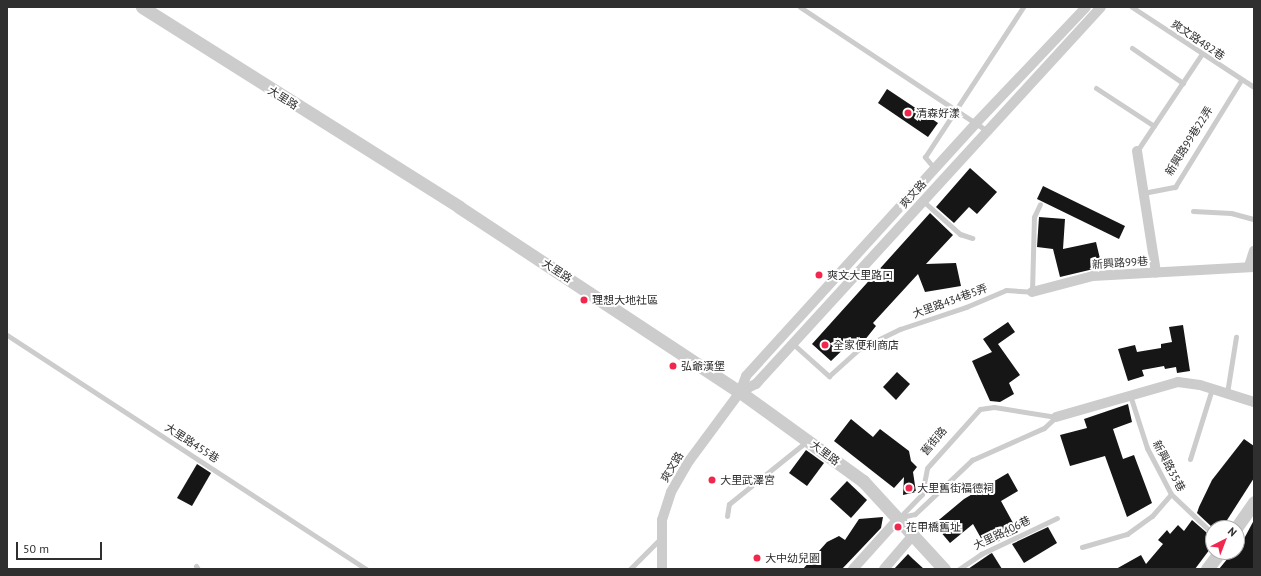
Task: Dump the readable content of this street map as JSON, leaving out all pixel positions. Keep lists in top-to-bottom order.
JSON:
{
  "streets": {
    "street": [
      "大里路",
      "爽文路",
      "新興路99巷",
      "舊街路"
    ],
    "lane": [
      "爽文路482巷",
      "新興路99巷22弄",
      "大里路434巷5弄",
      "大里路455巷",
      "新興路35巷",
      "大里路406巷"
    ]
  },
  "crossings": [
    ["爽文路482巷", "新興路99巷22弄"],
    ["大里路", "爽文路"],
    ["大里路", "舊街路"],
    ["爽文路", "大里路434巷5弄"],
    ["新興路99巷", "大里路434巷5弄"],
    ["舊街路", "新興路35巷"]
  ],
  "places": [
    "清森好漾",
    "爽文大里路口",
    "理想大地社區",
    "全家便利商店",
    "弘爺漢堡",
    "大里武澤宮",
    "大里舊街福德祠",
    "花甲橋舊址",
    "大中幼兒園"
  ],
  "scale_bar": "50 m",
  "north": "top right"
}
